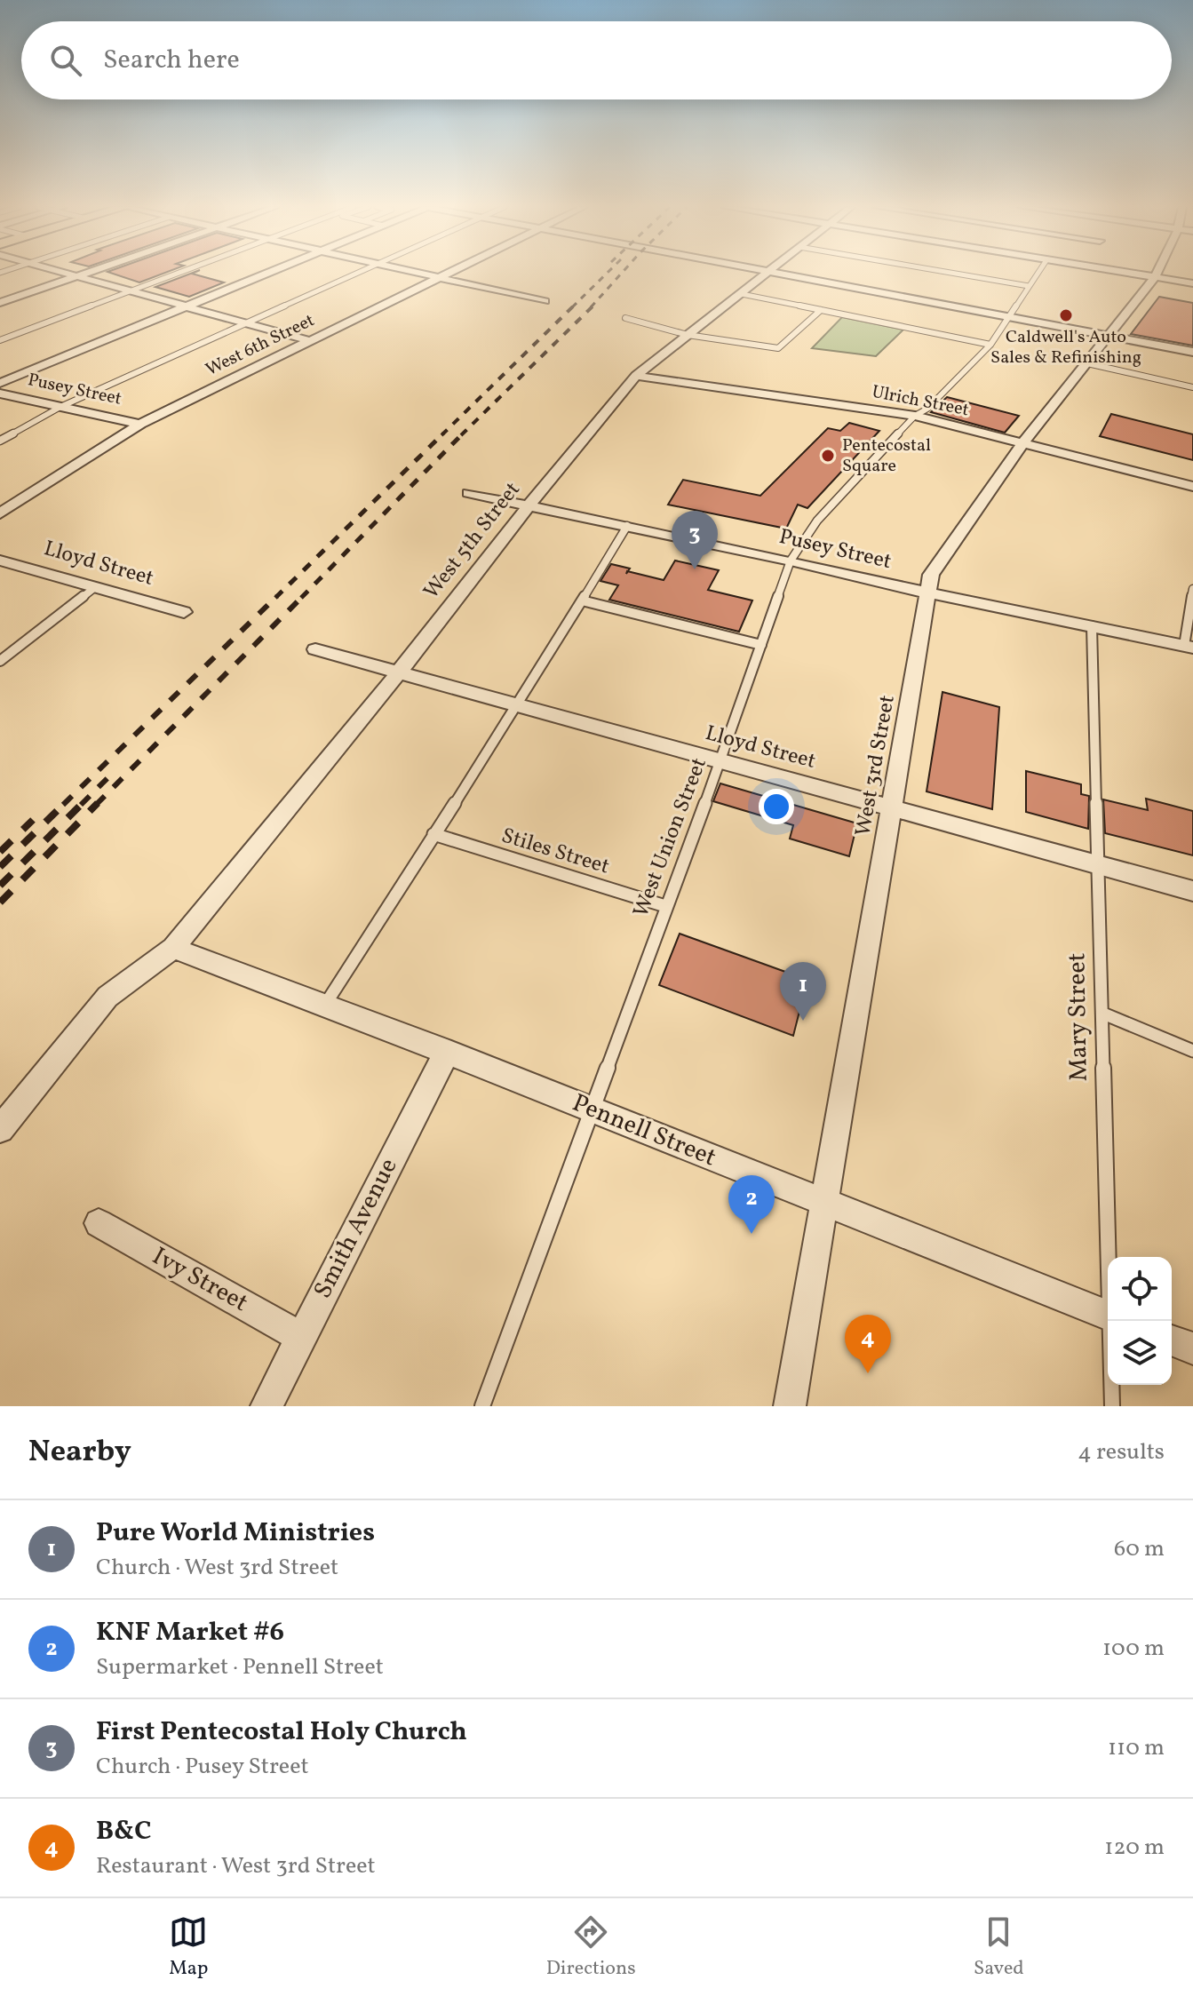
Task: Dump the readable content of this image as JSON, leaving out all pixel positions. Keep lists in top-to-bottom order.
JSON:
{
  "streets": {
    "street": [
      "West 6th Street",
      "Pusey Street",
      "Ulrich Street",
      "West 5th Street",
      "Lloyd Street",
      "West 3rd Street",
      "Pennell Street",
      "Smith Avenue",
      "Ivy Street"
    ],
    "lane": ["West Union Street", "Stiles Street", "Mary Street"]
  },
  "crossings": [
    ["West 6th Street", "Pusey Street"],
    ["Pusey Street", "West 5th Street"],
    ["Pusey Street", "West 3rd Street"],
    ["Pusey Street", "West Union Street"],
    ["Pusey Street", "Mary Street"],
    ["Ulrich Street", "West 5th Street"],
    ["Ulrich Street", "West 3rd Street"],
    ["Ulrich Street", "West Union Street"],
    ["West 5th Street", "Lloyd Street"],
    ["West 5th Street", "Pennell Street"],
    ["Lloyd Street", "West 3rd Street"],
    ["Lloyd Street", "West Union Street"],
    ["Lloyd Street", "Mary Street"],
    ["West 3rd Street", "Pennell Street"],
    ["West Union Street", "Stiles Street"],
    ["West Union Street", "Pennell Street"],
    ["Pennell Street", "Smith Avenue"],
    ["Smith Avenue", "Ivy Street"]
  ],
  "places": ["Caldwell's Auto Sales & Refinishing", "Pentecostal Square"],
  "page": {
    "search": "Search here",
    "pins": [
      "3",
      "1",
      "2",
      "4"
    ],
    "heading": ["Nearby", "4 results"],
    "list": [
      {
        "mark": "1",
        "name": "Pure World Ministries",
        "note": "Church · West 3rd Street",
        "value": "60 m"
      },
      {
        "mark": "2",
        "name": "KNF Market #6",
        "note": "Supermarket · Pennell Street",
        "value": "100 m"
      },
      {
        "mark": "3",
        "name": "First Pentecostal Holy Church",
        "note": "Church · Pusey Street",
        "value": "110 m"
      },
      {
        "mark": "4",
        "name": "B&C",
        "note": "Restaurant · West 3rd Street",
        "value": "120 m"
      }
    ],
    "nav": ["Map", "Directions", "Saved"]
  }
}
